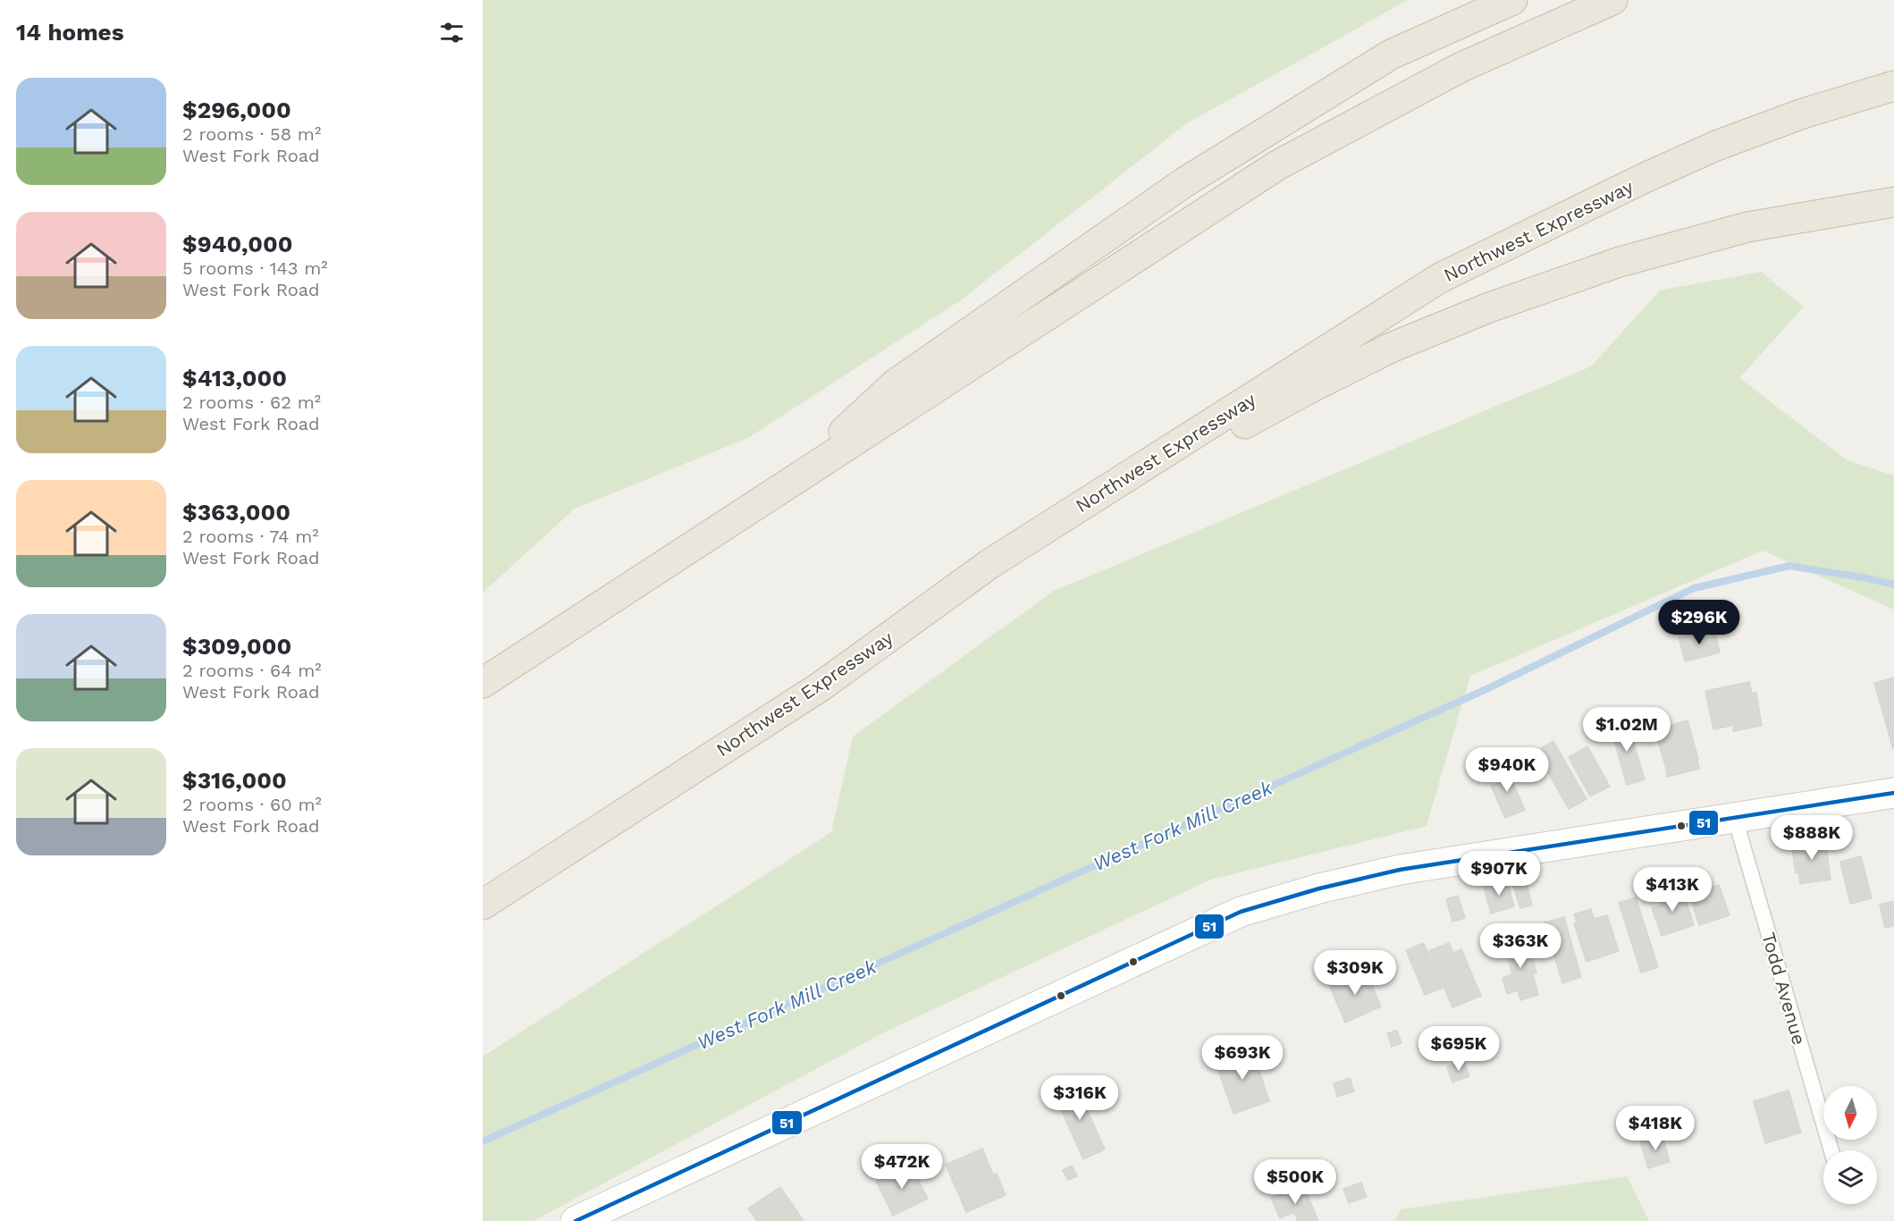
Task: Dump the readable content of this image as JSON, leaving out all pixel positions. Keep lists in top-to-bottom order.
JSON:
{
  "streets": {
    "highway": ["Northwest Expressway"],
    "lane": ["Todd Avenue"]
  },
  "water": ["West Fork Mill Creek"],
  "lines": ["transit line 51"],
  "north": "bottom",
  "page": {
    "heading": "14 homes",
    "list": [
      {
        "name": "$296,000",
        "note": "2 rooms · 58 m² · West Fork Road"
      },
      {
        "name": "$940,000",
        "note": "5 rooms · 143 m² · West Fork Road"
      },
      {
        "name": "$413,000",
        "note": "2 rooms · 62 m² · West Fork Road"
      },
      {
        "name": "$363,000",
        "note": "2 rooms · 74 m² · West Fork Road"
      },
      {
        "name": "$309,000",
        "note": "2 rooms · 64 m² · West Fork Road"
      },
      {
        "name": "$316,000",
        "note": "2 rooms · 60 m² · West Fork Road"
      }
    ],
    "price": [
      "$296K",
      "$1.02M",
      "$940K",
      "$888K",
      "$907K",
      "$413K",
      "$363K",
      "$309K",
      "$695K",
      "$693K",
      "$316K",
      "$418K",
      "$472K",
      "$500K"
    ]
  }
}
